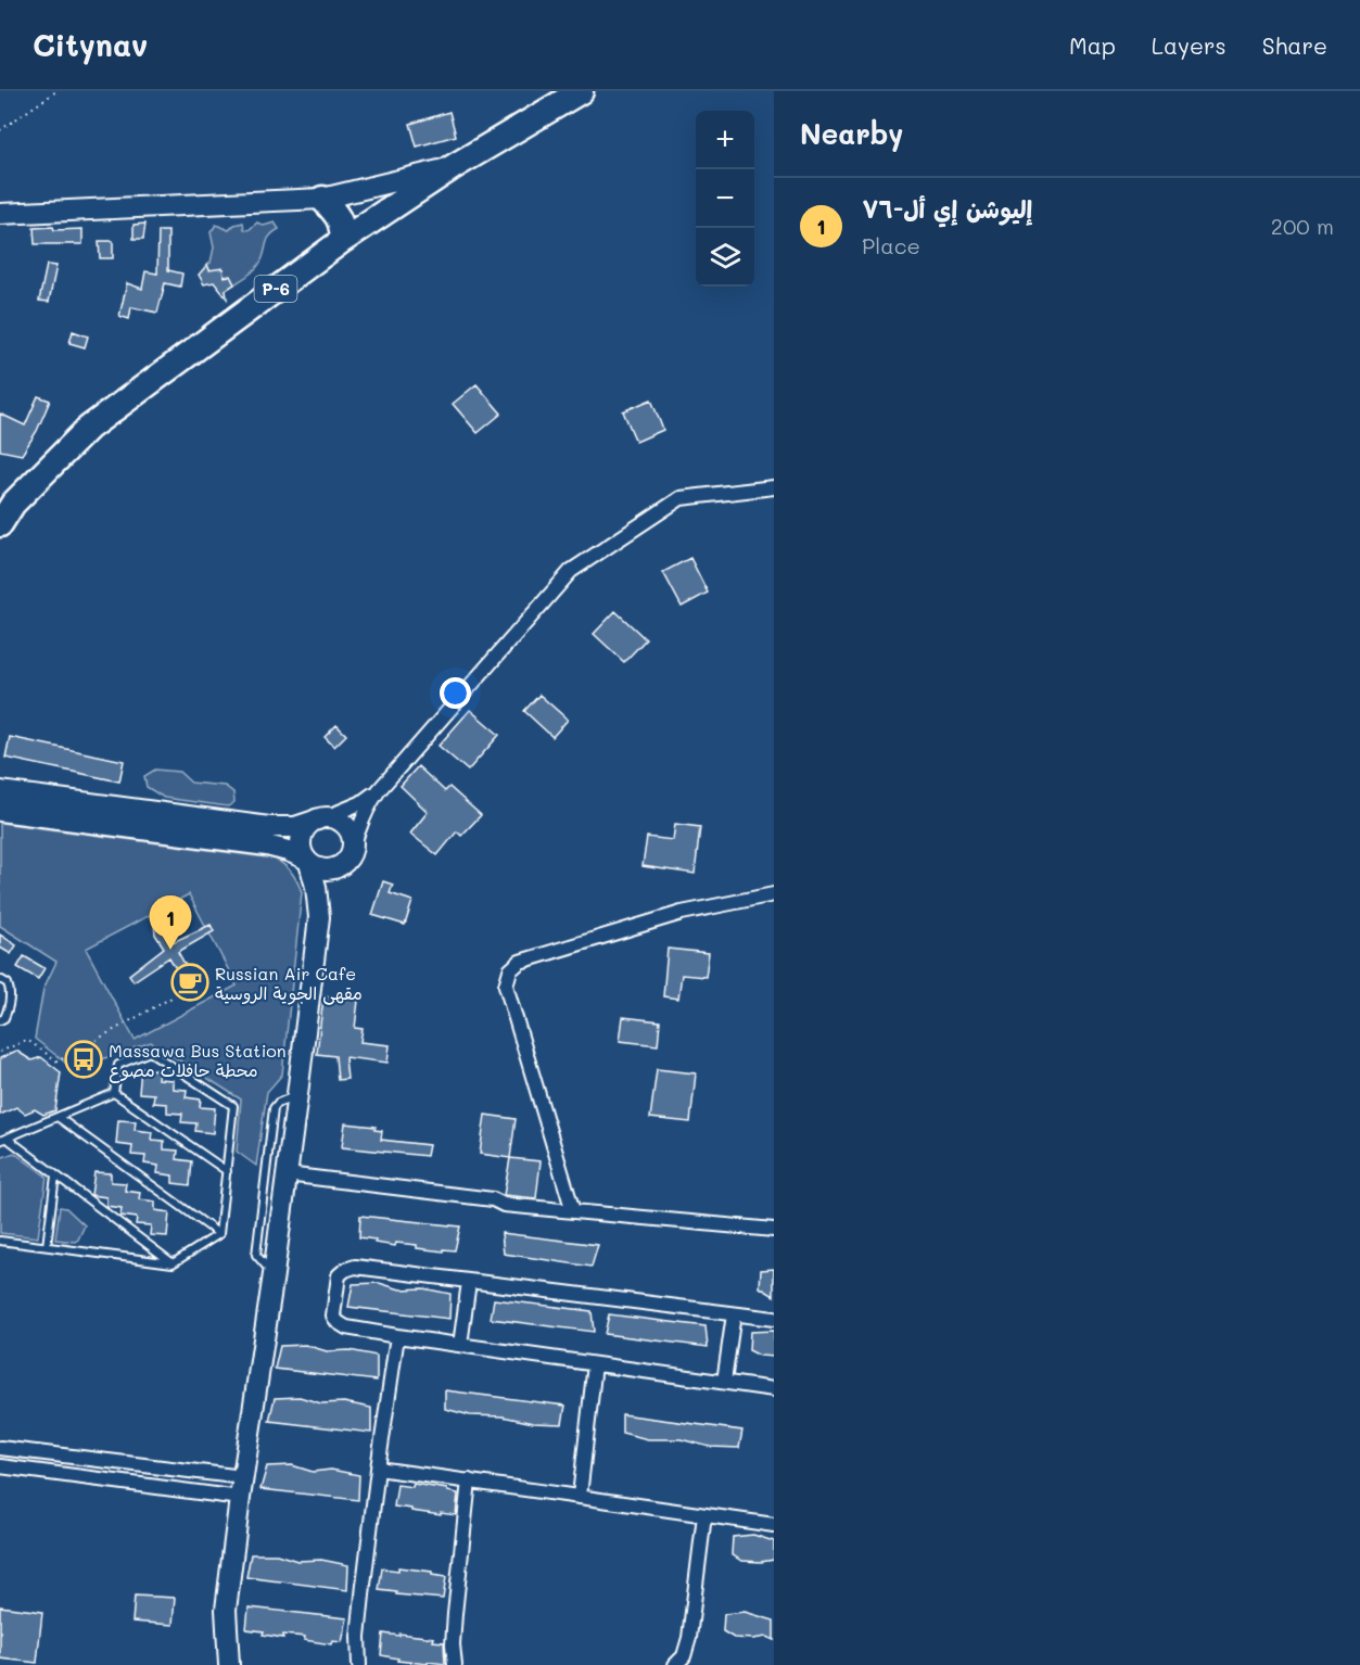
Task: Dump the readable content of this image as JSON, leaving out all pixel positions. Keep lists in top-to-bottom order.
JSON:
{
  "streets": {
    "highway": ["P-6"]
  },
  "places": {
    "cafe": ["Russian Air Cafe مقهى الجوية الروسية"],
    "bus stop": ["Massawa Bus Station محطة حافلات مصوع"]
  },
  "page": {
    "header": "Citynav",
    "nav": ["Map", "Layers", "Share"],
    "heading": "Nearby",
    "map_buttons": ["+", "−"],
    "list": [
      {
        "mark": "1",
        "name": "إليوشن إي أل-٧٦",
        "note": "Place",
        "value": "200 m"
      }
    ],
    "pins": "1"
  }
}
